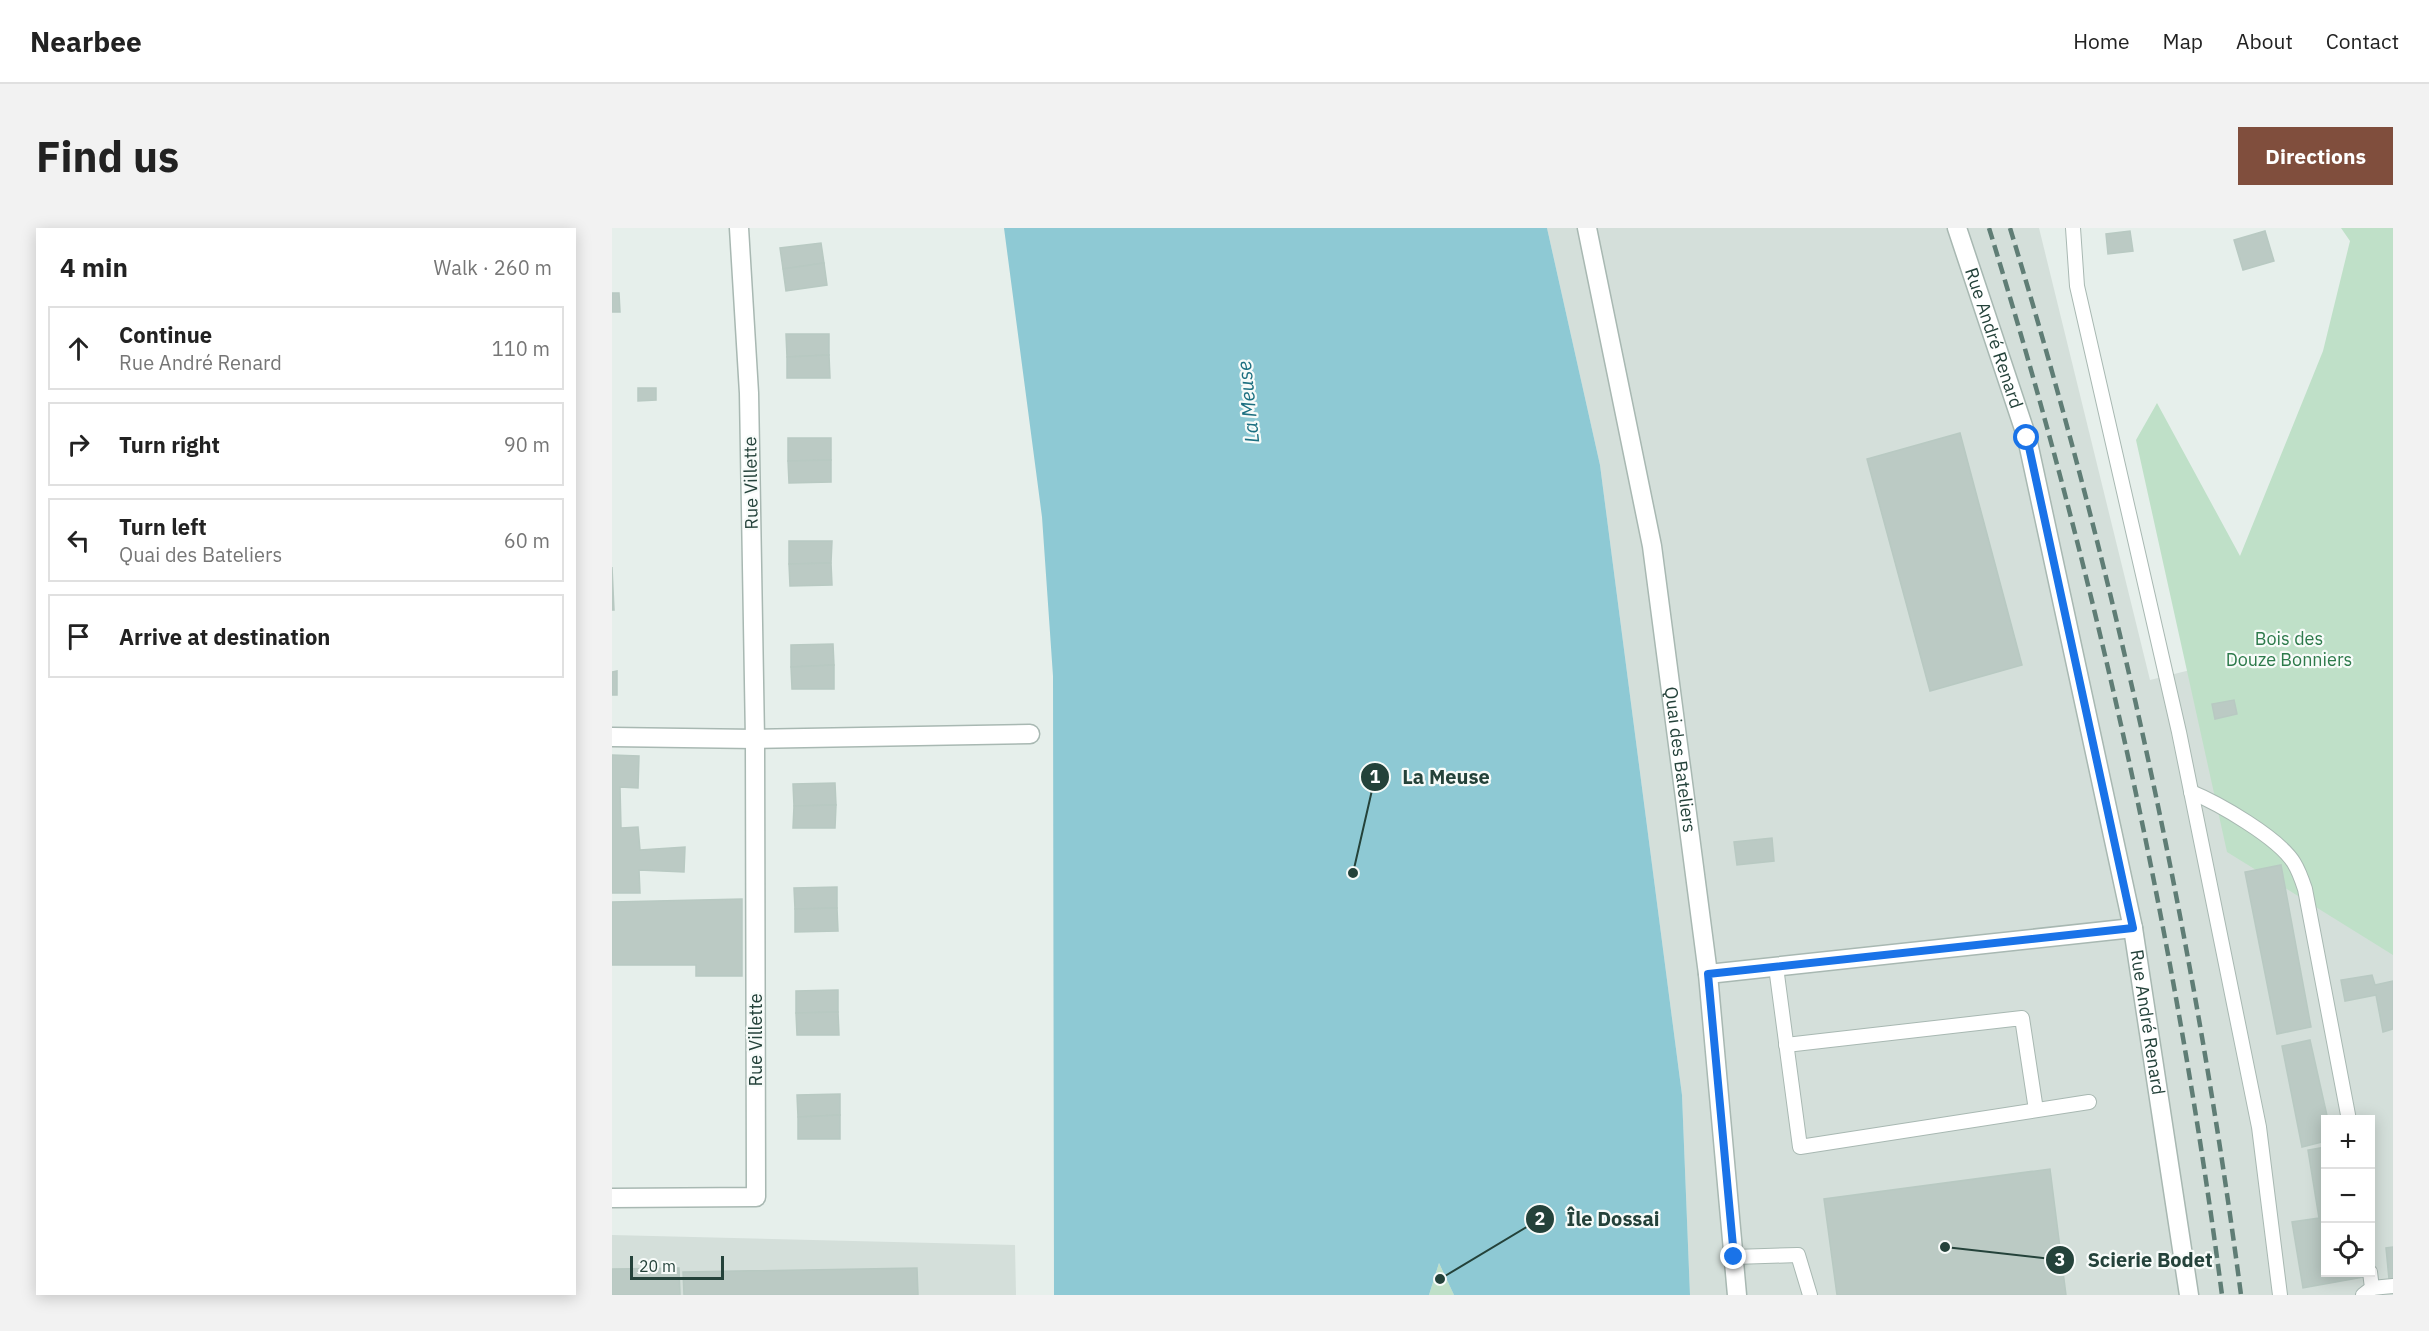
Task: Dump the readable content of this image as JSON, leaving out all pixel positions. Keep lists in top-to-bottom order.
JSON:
{
  "streets": {
    "street": ["Rue André Renard", "Rue Villette", "Quai des Bateliers"]
  },
  "water": ["La Meuse"],
  "parks": ["Bois des Douze Bonniers"],
  "places": ["La Meuse", "Scierie Bodet", "Île Dossai"],
  "scale_bar": "20 m",
  "page": {
    "header": "Nearbee",
    "nav": [
      "Home",
      "Map",
      "About",
      "Contact"
    ],
    "buttons": "Directions",
    "title": "Find us",
    "heading": ["4 min", "Walk · 260 m"],
    "list": [
      ["Continue", "Rue André Renard", "110 m"],
      ["Turn right", "90 m"],
      ["Turn left", "Quai des Bateliers", "60 m"],
      "Arrive at destination"
    ],
    "map_buttons": ["+", "−"],
    "scale": "20 m"
  }
}
